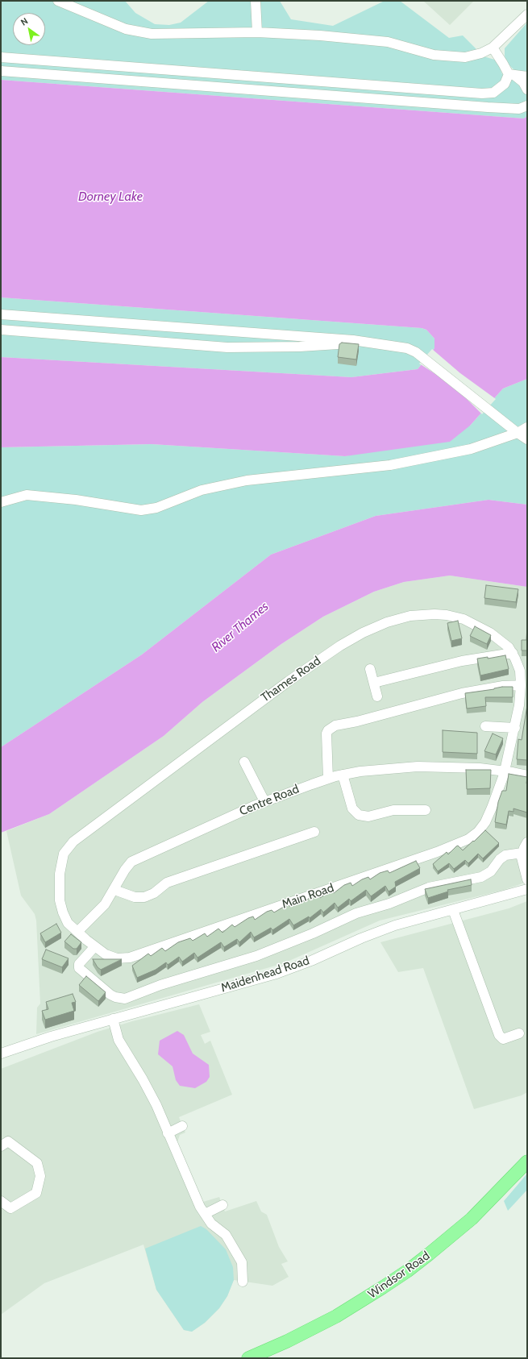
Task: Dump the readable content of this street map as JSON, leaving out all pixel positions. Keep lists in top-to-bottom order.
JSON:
{
  "streets": {
    "main road": ["Windsor Road"],
    "street": [
      "Thames Road",
      "Centre Road",
      "Main Road",
      "Maidenhead Road"
    ]
  },
  "crossings": [
    ["Thames Road", "Centre Road"],
    ["Thames Road", "Main Road"],
    ["Centre Road", "Main Road"]
  ],
  "water": ["Dorney Lake", "River Thames"],
  "north": "top left"
}
